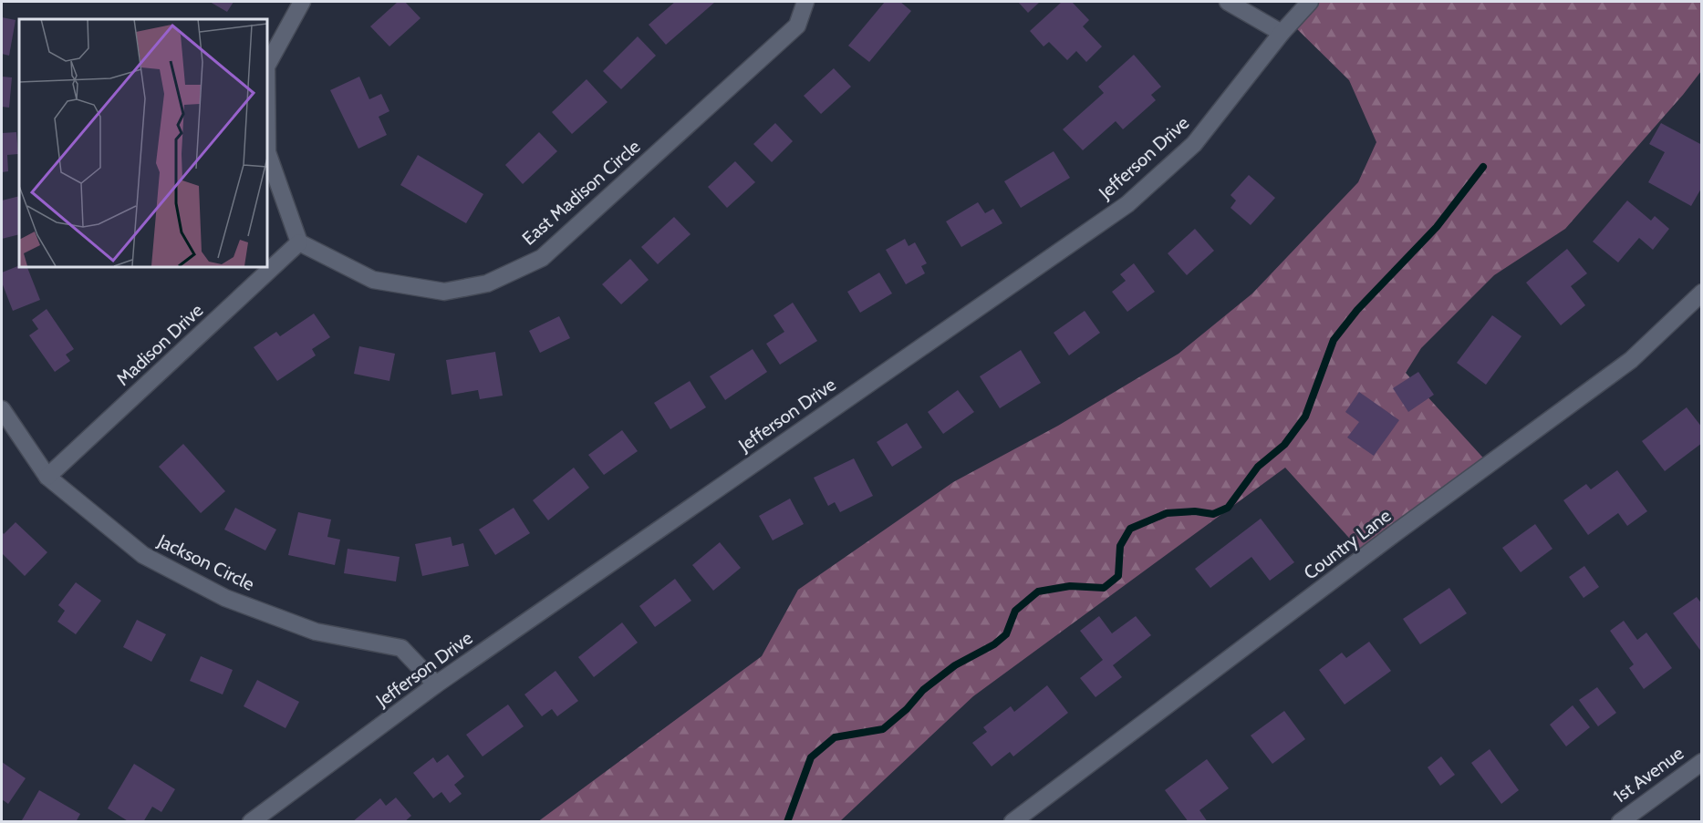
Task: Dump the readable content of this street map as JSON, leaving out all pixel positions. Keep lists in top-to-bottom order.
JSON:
{
  "streets": {
    "street": [
      "Jefferson Drive",
      "East Madison Circle",
      "Madison Drive",
      "Country Lane",
      "Jackson Circle",
      "1st Avenue"
    ]
  },
  "crossings": [
    ["Jefferson Drive", "Jackson Circle"],
    ["East Madison Circle", "Madison Drive"],
    ["Madison Drive", "Jackson Circle"]
  ]
}
